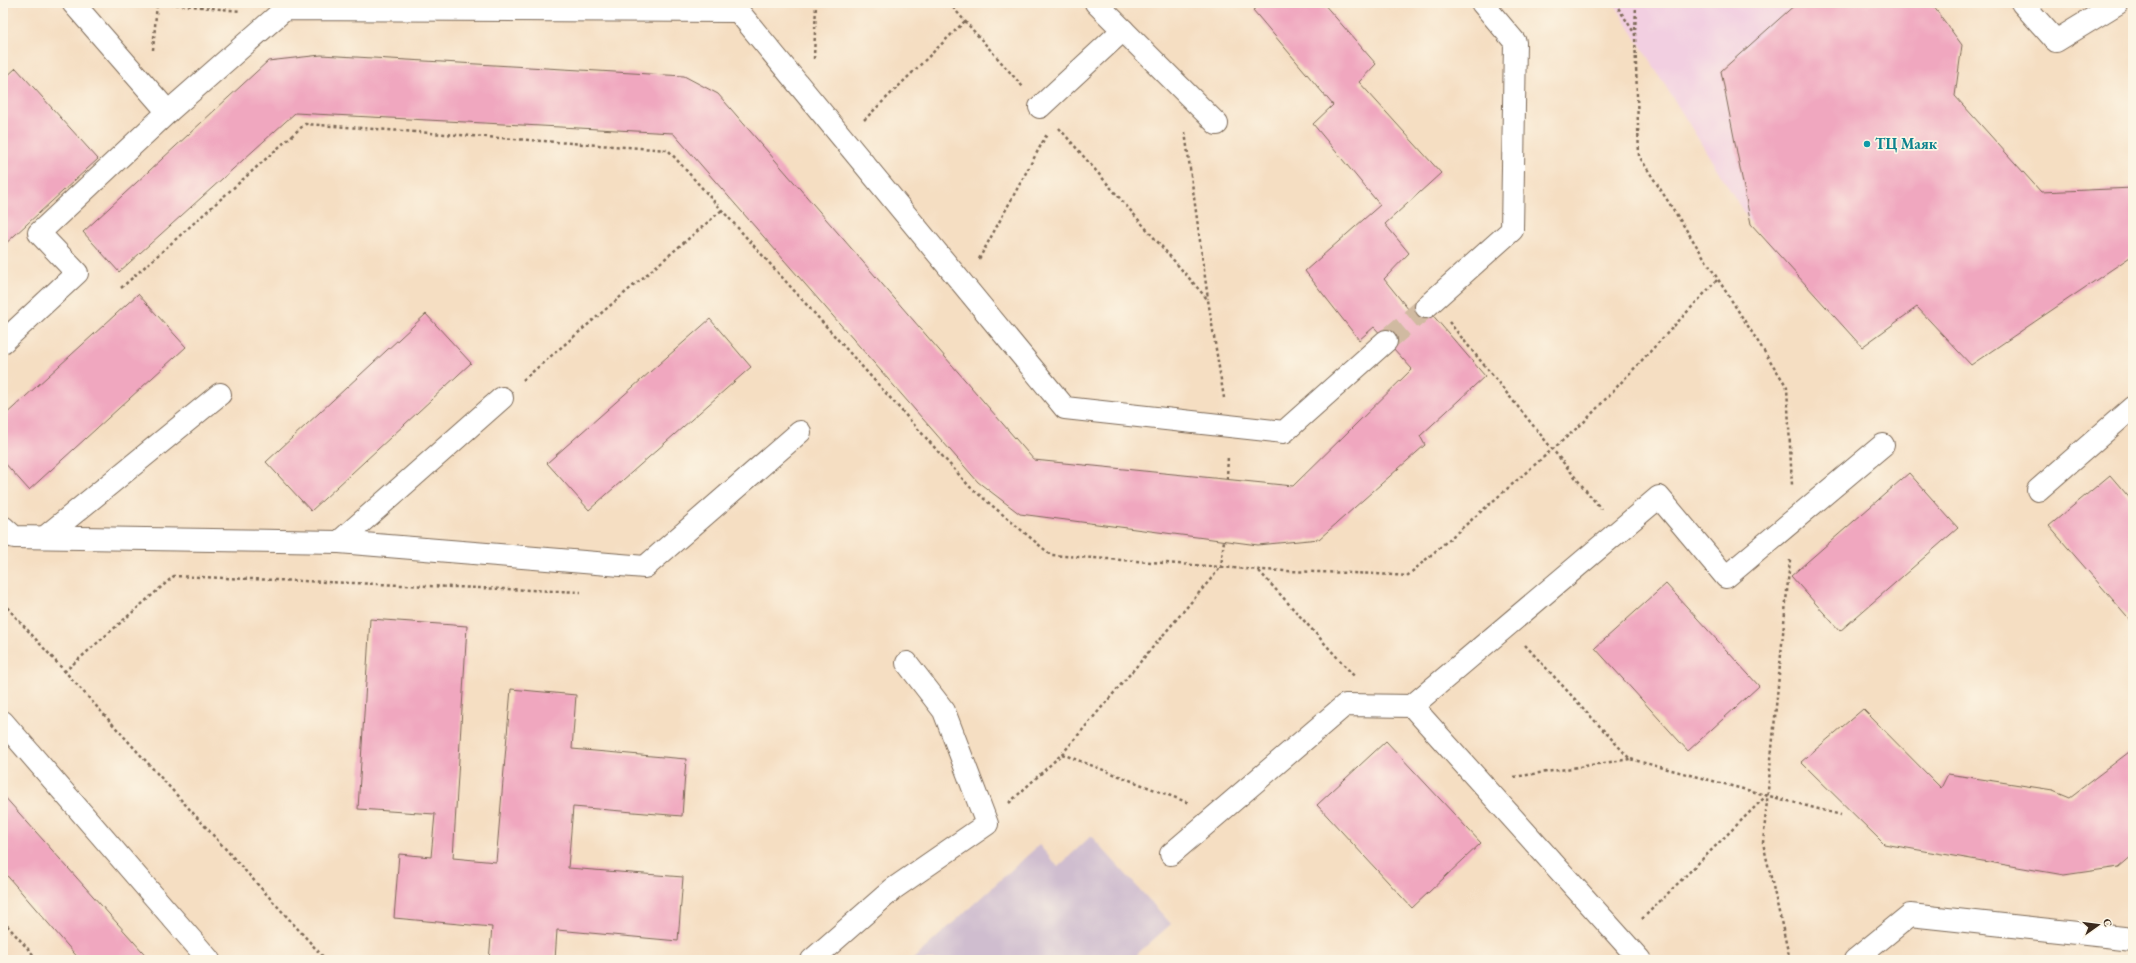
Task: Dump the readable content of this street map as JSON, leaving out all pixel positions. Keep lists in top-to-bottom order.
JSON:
{
  "places": ["ТЦ Маяк"],
  "north": "right"
}
